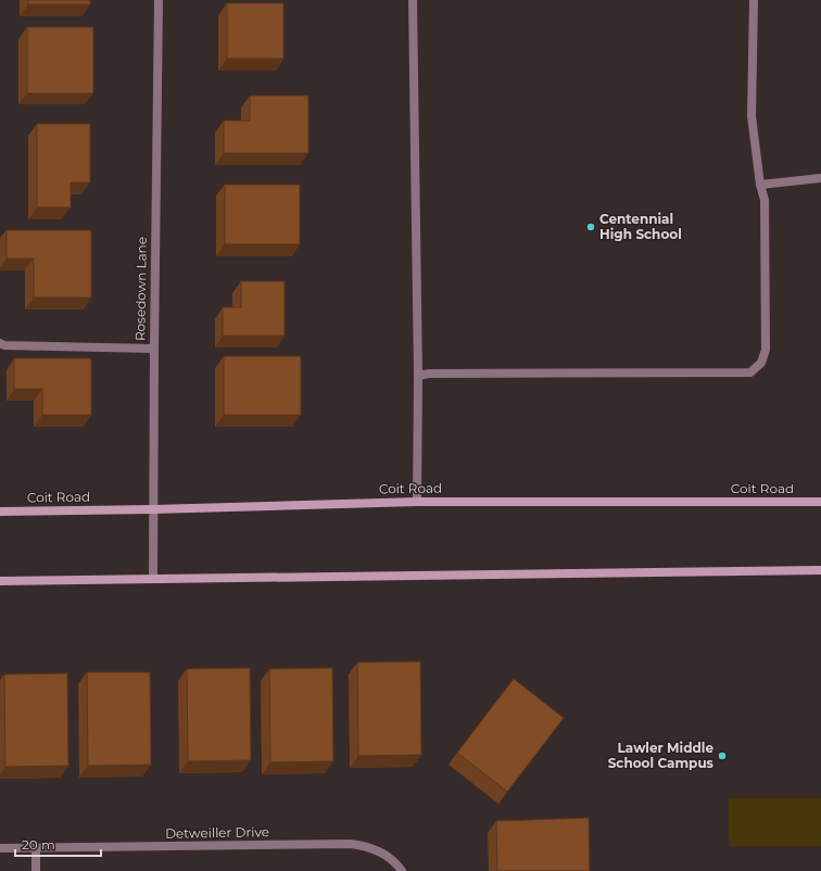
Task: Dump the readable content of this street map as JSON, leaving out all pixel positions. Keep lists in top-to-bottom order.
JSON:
{
  "streets": {
    "main road": ["Coit Road"],
    "street": ["Rosedown Lane", "Detweiller Drive"]
  },
  "crossings": [
    ["Rosedown Lane", "Coit Road"]
  ],
  "places": ["Centennial High School", "Lawler Middle School Campus"],
  "scale_bar": "20 m"
}
